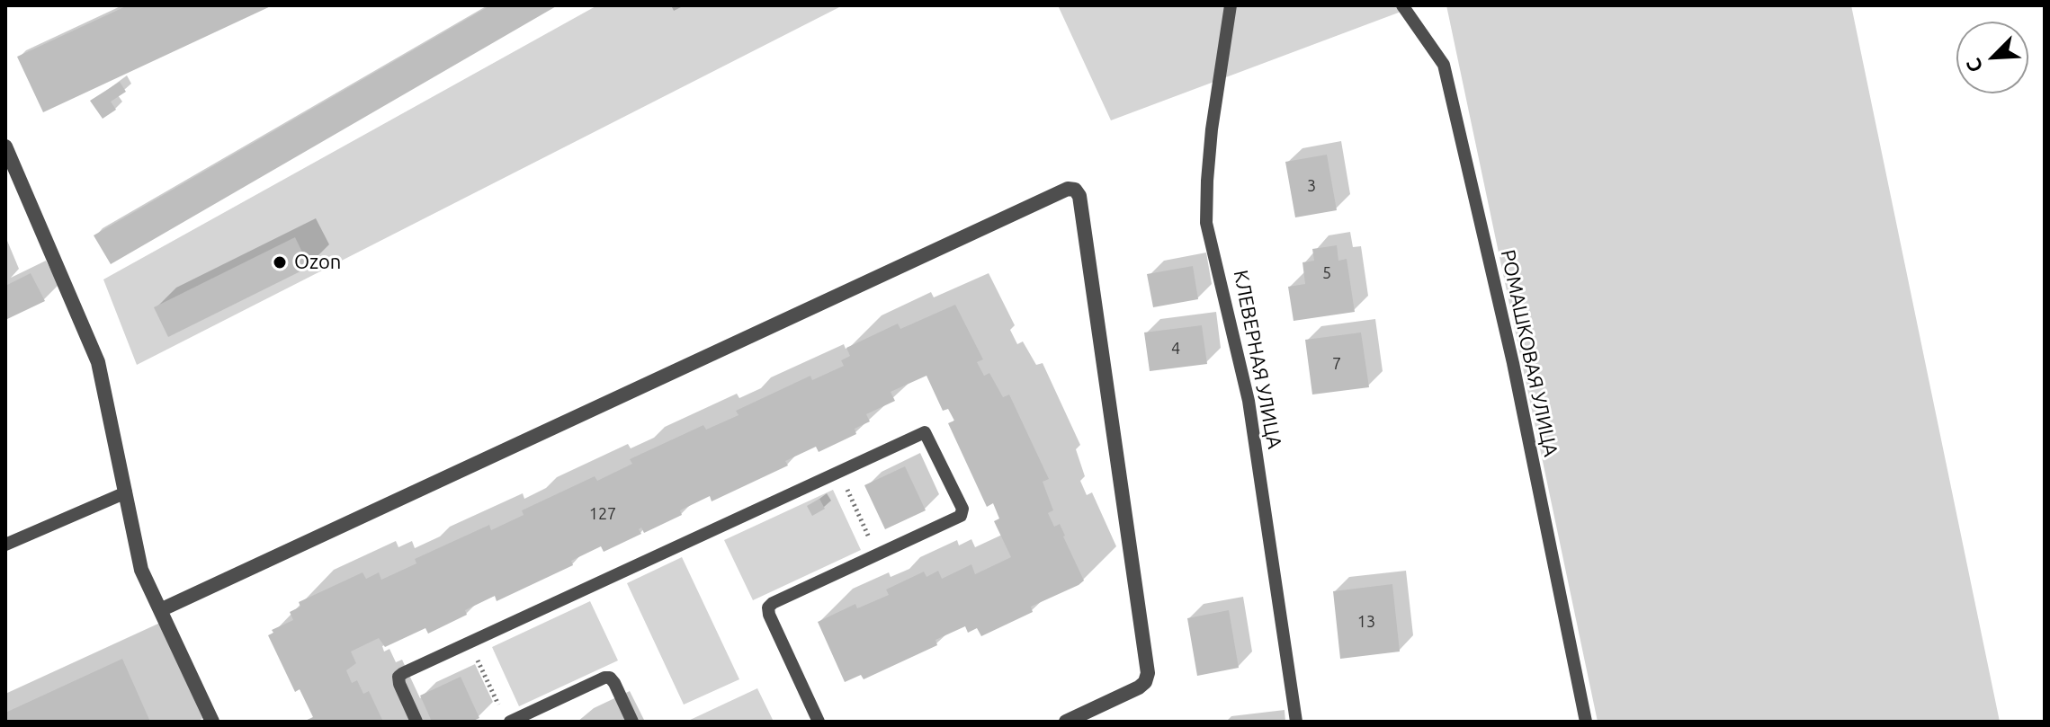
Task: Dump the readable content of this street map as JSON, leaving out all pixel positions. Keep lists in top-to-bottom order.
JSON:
{
  "streets": {
    "lane": ["РОМАШКОВАЯ УЛИЦА", "КЛЕВЕРНАЯ УЛИЦА"]
  },
  "places": ["Ozon"],
  "house_numbers": [
    "3",
    "5",
    "4",
    "7",
    "127",
    "13"
  ],
  "north": "bottom left"
}
